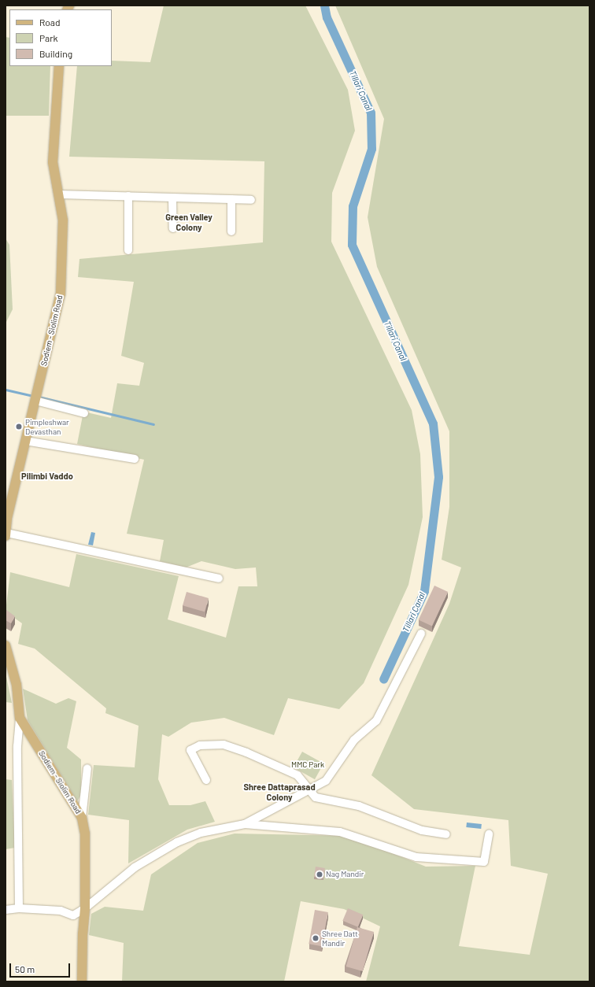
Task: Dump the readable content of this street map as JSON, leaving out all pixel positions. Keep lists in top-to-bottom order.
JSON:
{
  "streets": {
    "main road": ["Sodiem - Siolim Road"]
  },
  "districts": ["Green Valley Colony", "Pilimbi Vaddo", "Shree Dattaprasad Colony"],
  "water": ["Tillari Canal"],
  "parks": ["MMC Park"],
  "places": ["Pimpleshwar Devasthan", "Nag Mandir", "Shree Datt Mandir"],
  "legend": ["Road", "Park", "Building"],
  "scale_bar": "50 m"
}
